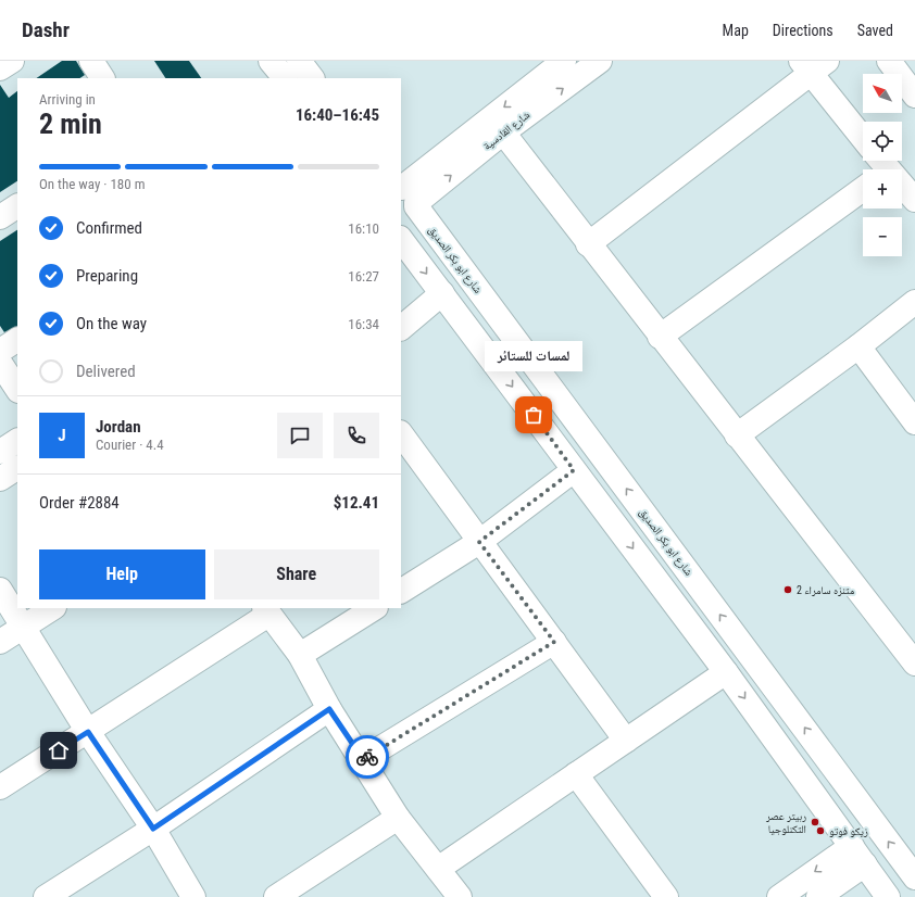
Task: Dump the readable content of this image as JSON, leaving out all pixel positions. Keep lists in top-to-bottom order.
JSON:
{
  "streets": {
    "street": ["شارع القادسية", "شارع ابو بكر الصديق"]
  },
  "crossings": [
    ["شارع القادسية", "شارع ابو بكر الصديق"]
  ],
  "places": [
    "لمسات للستائر",
    "متنزه سامراء 2",
    "ربيتر عصر التكنلوجيا",
    "زيكو فوتو"
  ],
  "north": "top left",
  "page": {
    "header": "Dashr",
    "nav": ["Map", "Directions", "Saved"],
    "map_buttons": ["+", "−"],
    "heading": ["2 min", "Arriving in", "16:40–16:45"],
    "panel": [
      "Jordan",
      "Courier · 4.4",
      "Order #2884",
      "$12.41"
    ],
    "bar": "On the way · 180 m",
    "list": [
      ["Confirmed", "16:10"],
      ["Preparing", "16:27"],
      ["On the way", "16:34"],
      "Delivered"
    ],
    "bubble": "لمسات للستائر",
    "round": "J",
    "buttons": ["Help", "Share"]
  }
}
